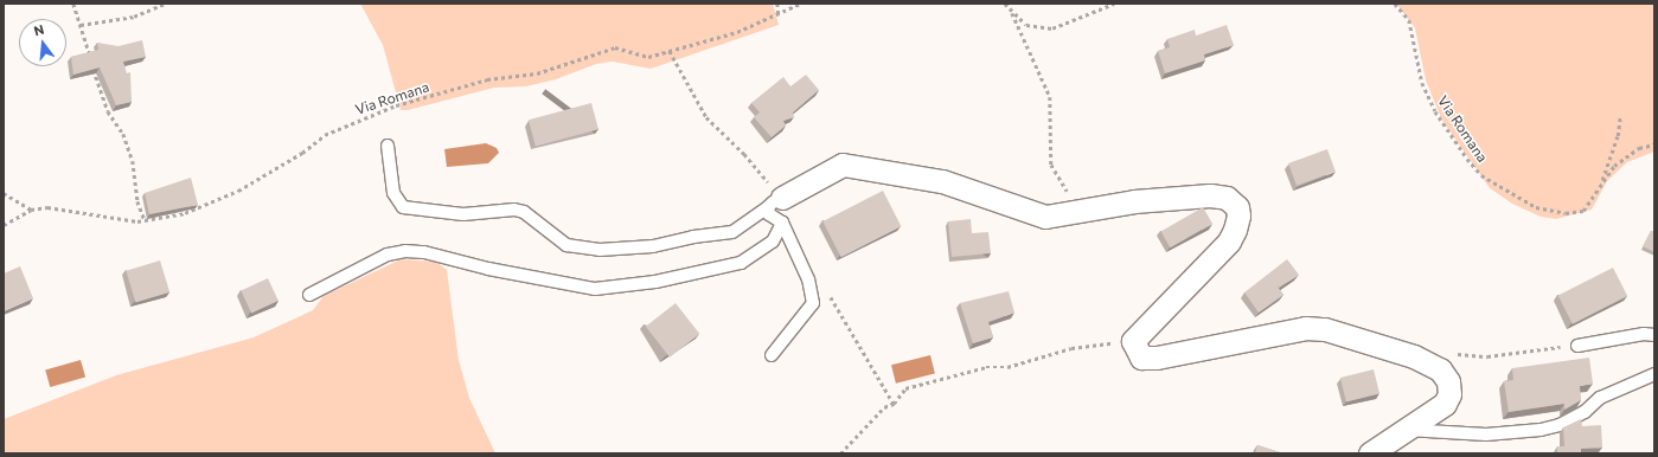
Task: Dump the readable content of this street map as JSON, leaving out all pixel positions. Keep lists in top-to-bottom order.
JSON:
{
  "streets": {
    "path": ["Via Romana"]
  },
  "north": "top"
}
